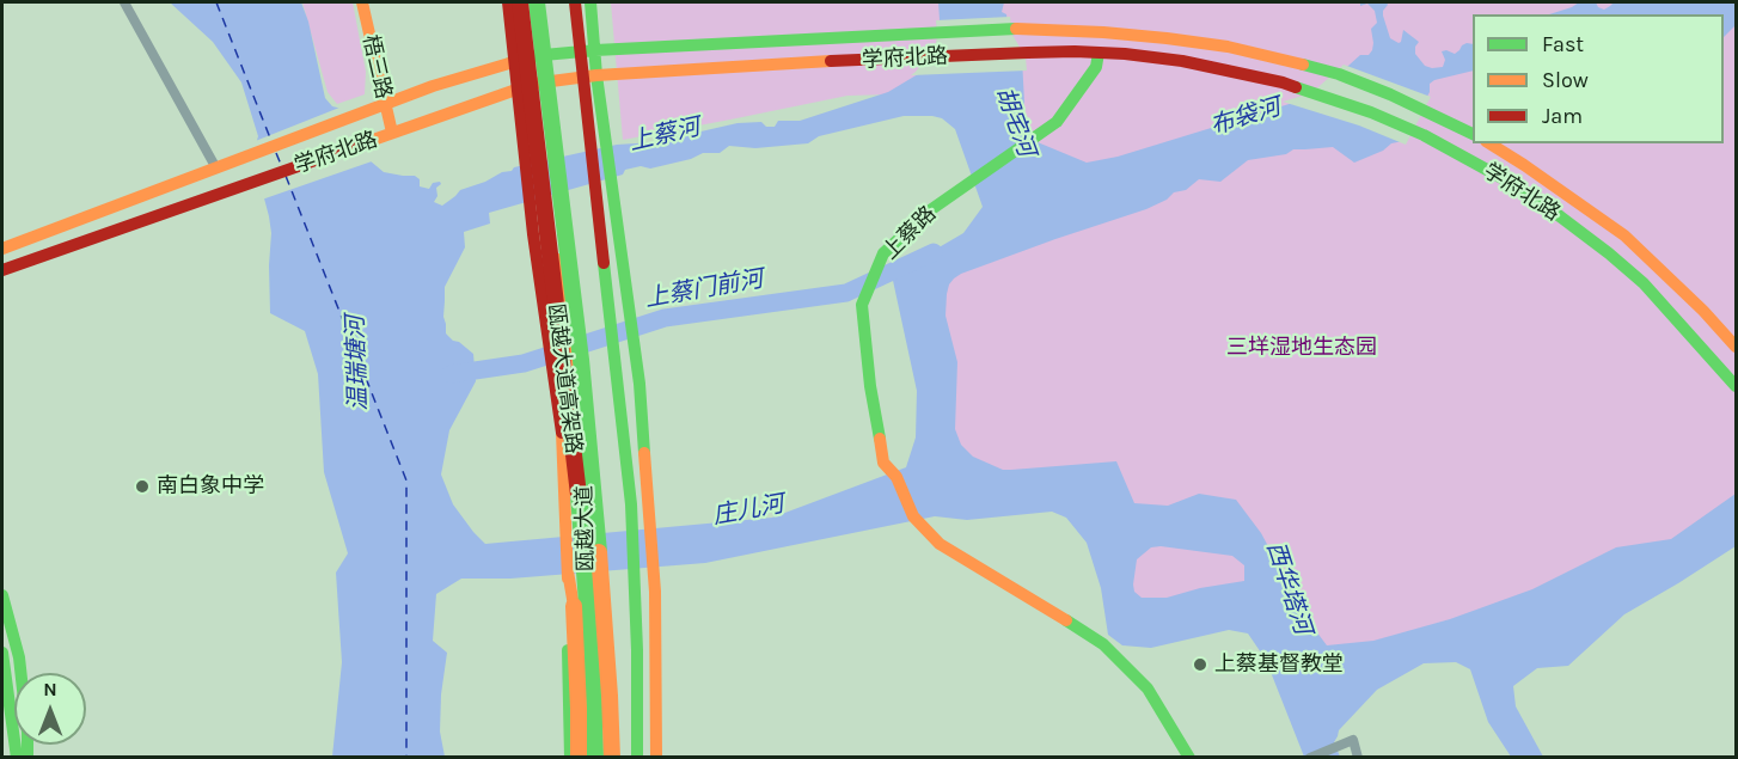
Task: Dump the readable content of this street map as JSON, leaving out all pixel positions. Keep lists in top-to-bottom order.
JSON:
{
  "streets": {
    "main road": [
      "学府北路",
      "梧三路",
      "上蔡路",
      "瓯越大道高架路",
      "瓯越大道"
    ]
  },
  "crossings": [
    ["学府北路", "梧三路"],
    ["学府北路", "上蔡路"],
    ["学府北路", "瓯越大道"],
    ["瓯越大道高架路", "瓯越大道"]
  ],
  "water": [
    "布袋河",
    "胡宅河",
    "上蔡河",
    "上蔡门前河",
    "温瑞塘河",
    "庄儿河",
    "西华塔河"
  ],
  "parks": ["三垟湿地生态园"],
  "places": ["南白象中学", "上蔡基督教堂"],
  "legend": ["Fast", "Slow", "Jam"],
  "north": "top"
}
